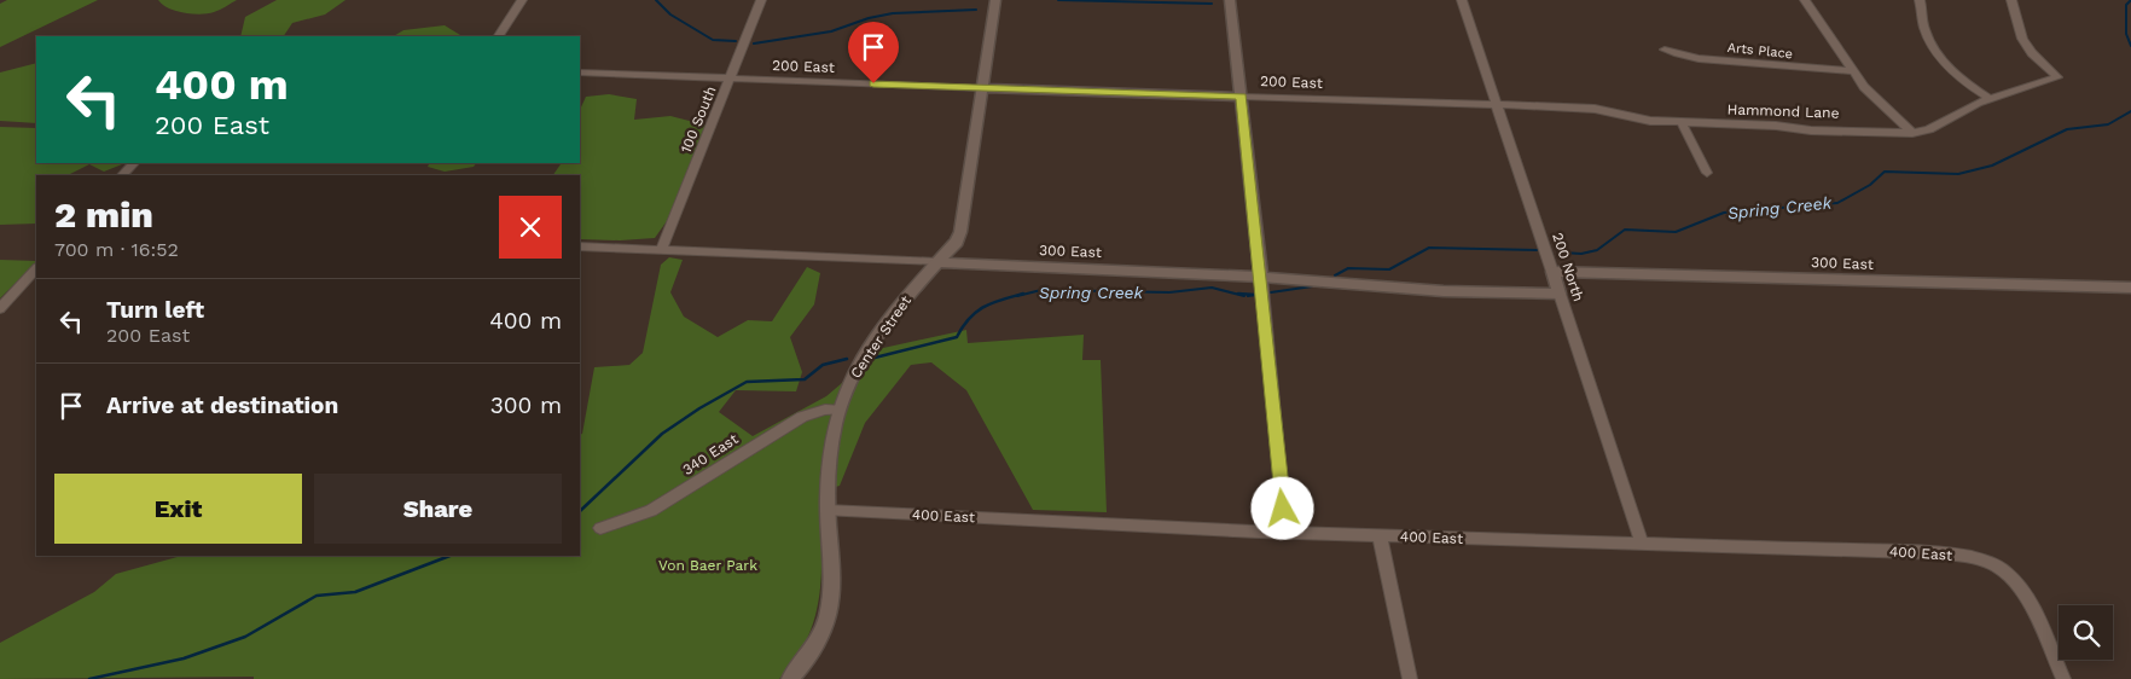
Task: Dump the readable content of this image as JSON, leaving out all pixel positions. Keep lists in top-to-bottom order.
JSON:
{
  "streets": {
    "street": [
      "Arts Place",
      "200 East",
      "Hammond Lane",
      "100 South",
      "300 East",
      "200 North",
      "Center Street",
      "340 East",
      "400 East"
    ]
  },
  "crossings": [
    ["200 East", "Hammond Lane"],
    ["200 East", "100 South"],
    ["200 East", "200 North"],
    ["Hammond Lane", "200 North"],
    ["100 South", "300 East"],
    ["300 East", "200 North"],
    ["300 East", "Center Street"],
    ["200 North", "400 East"],
    ["Center Street", "340 East"],
    ["Center Street", "400 East"]
  ],
  "water": ["Spring Creek"],
  "parks": ["Von Baer Park"],
  "page": {
    "turn": ["400 m", "200 East"],
    "heading": ["2 min", "700 m · 16:52"],
    "list": [
      {
        "name": "Turn left",
        "note": "200 East",
        "value": "400 m"
      },
      {
        "name": "Arrive at destination",
        "value": "300 m"
      }
    ],
    "buttons": ["Exit", "Share"]
  }
}
